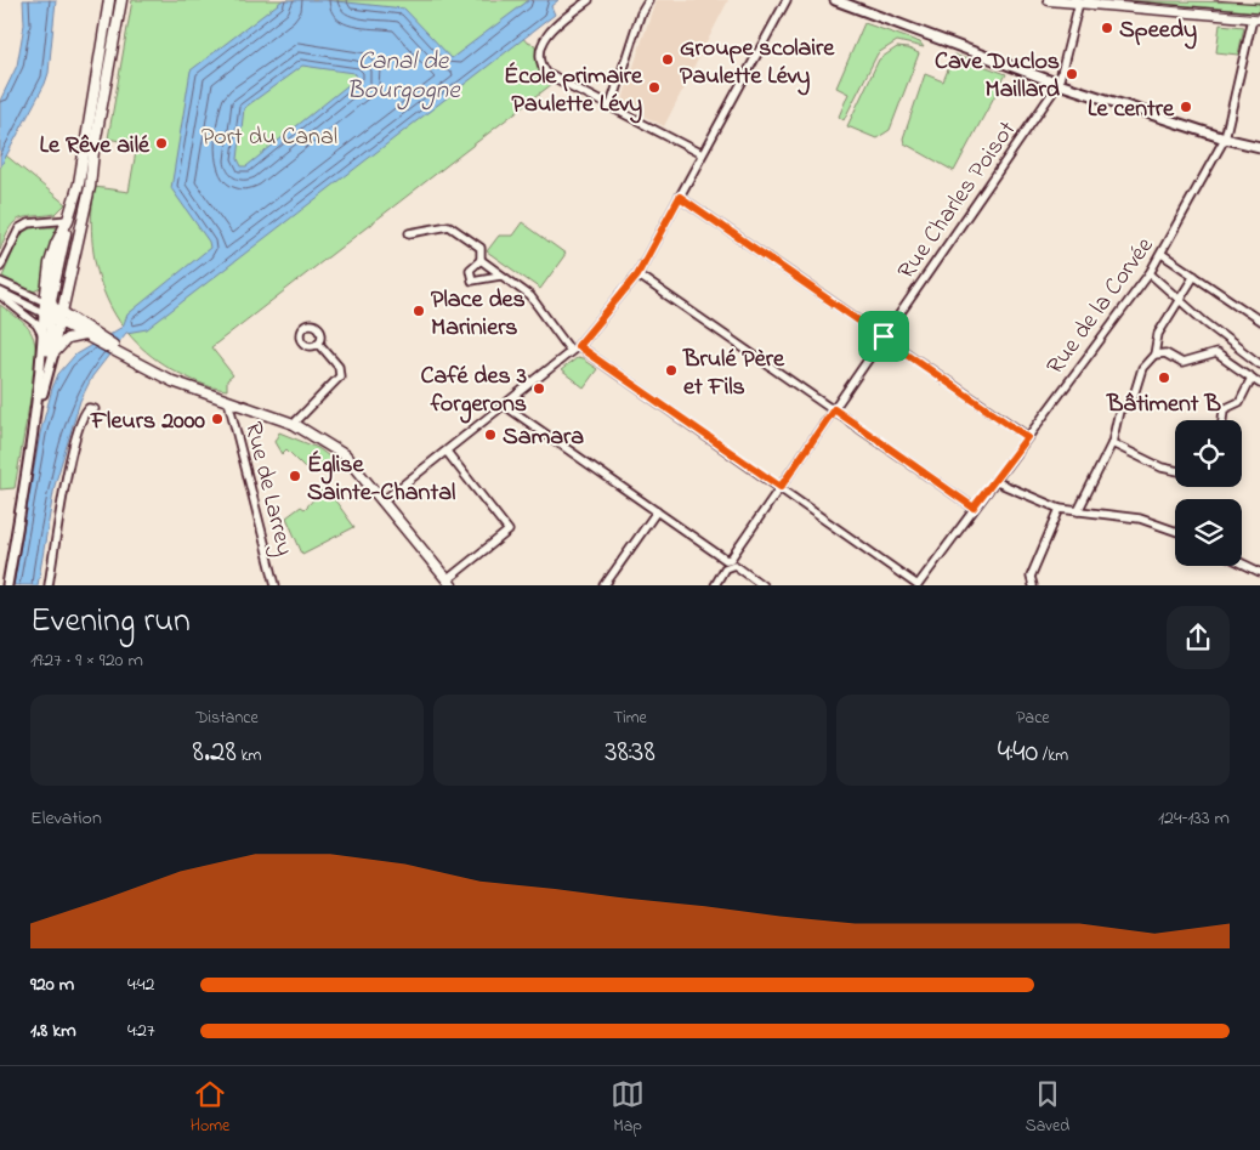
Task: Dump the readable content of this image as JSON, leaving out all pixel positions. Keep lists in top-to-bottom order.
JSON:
{
  "streets": {
    "street": ["Rue Charles Poisot", "Rue de la Corvée", "Rue de Larrey"]
  },
  "water": ["Canal de Bourgogne"],
  "parks": ["Port du Canal"],
  "places": [
    "Speedy",
    "Groupe scolaire Paulette Lévy",
    "Cave Duclos Maillard",
    "École primaire Paulette Lévy",
    "Le centre",
    "Le Rêve ailé",
    "Place des Mariniers",
    "Brulé Père et Fils",
    "Bâtiment B",
    "Café des 3 forgerons",
    "Fleurs 2000",
    "Samara",
    "Église Sainte-Chantal"
  ],
  "page": {
    "heading": ["Evening run", "19:27 · 9 × 920 m"],
    "stats": [
      ["Distance", "8.28 km"],
      ["Time", "38:38"],
      ["Pace", "4:40 /km"]
    ],
    "chart": ["Elevation", "124–133 m"],
    "list": [
      {
        "name": "920 m",
        "note": "4:42"
      },
      {
        "name": "1.8 km",
        "note": "4:27"
      }
    ],
    "tabs": ["Home", "Map", "Saved"]
  }
}
